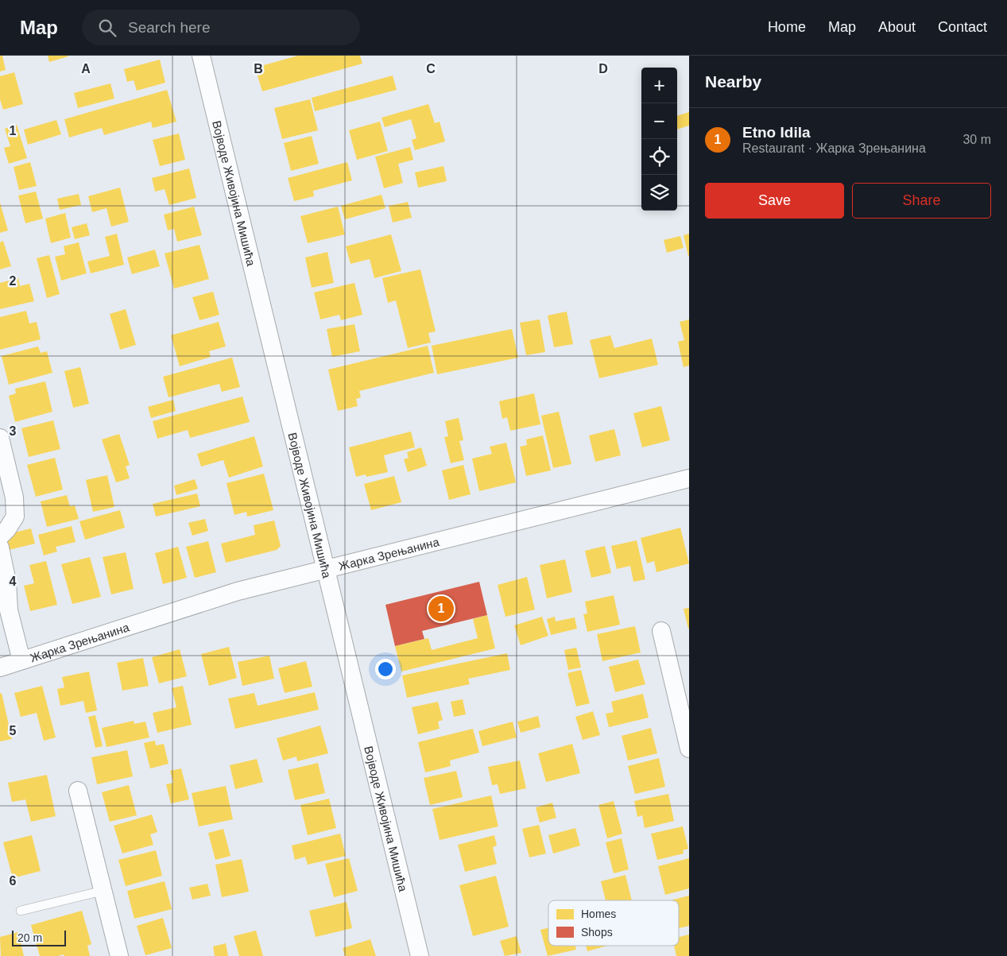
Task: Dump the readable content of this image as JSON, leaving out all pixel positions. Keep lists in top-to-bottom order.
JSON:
{
  "streets": {
    "street": ["Војводе Живојина Мишића", "Жарка Зрењанина"]
  },
  "crossings": [
    ["Војводе Живојина Мишића", "Жарка Зрењанина"]
  ],
  "legend": ["Homes", "Shops"],
  "scale_bar": "20 m",
  "page": {
    "header": "Map",
    "search": "Search here",
    "nav": [
      "Home",
      "Map",
      "About",
      "Contact"
    ],
    "heading": "Nearby",
    "map_buttons": ["+", "−"],
    "list": [
      {
        "mark": "1",
        "name": "Etno Idila",
        "note": "Restaurant · Жарка Зрењанина",
        "value": "30 m"
      }
    ],
    "buttons": ["Save", "Share"],
    "pins": "1",
    "scale": "20 m"
  },
  "grid": {
    "columns": [
      "A",
      "B",
      "C",
      "D"
    ],
    "rows": [
      "1",
      "2",
      "3",
      "4",
      "5",
      "6"
    ]
  }
}
